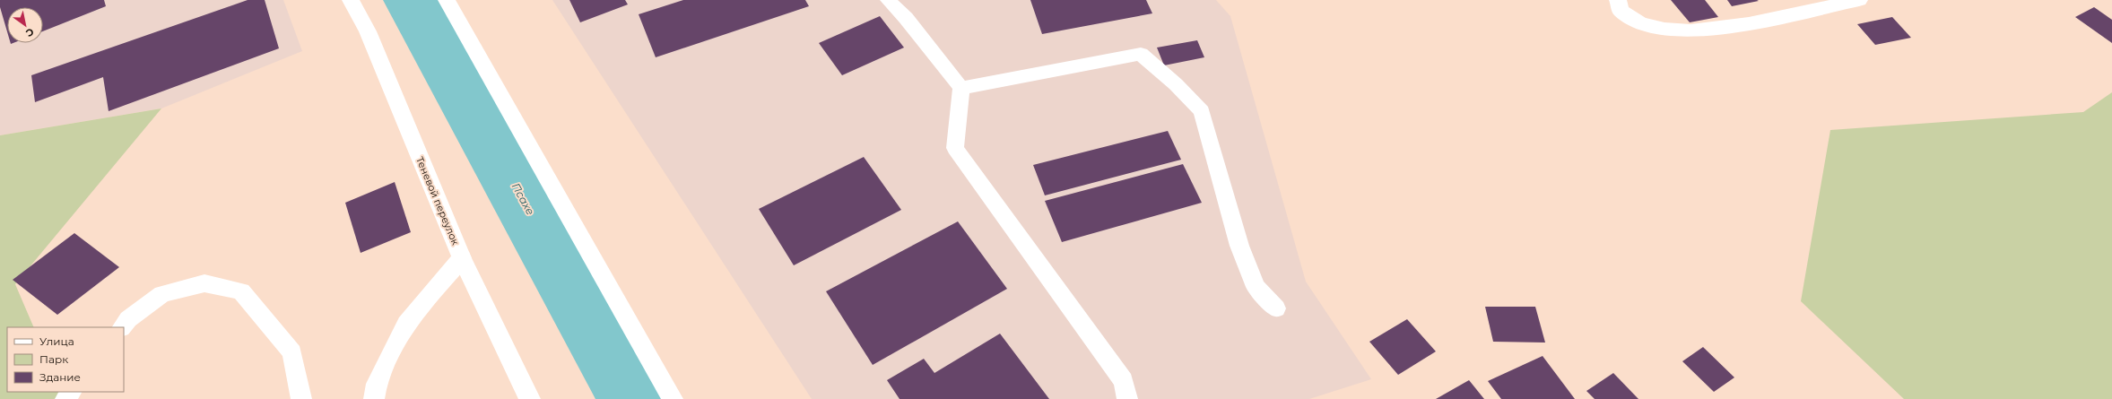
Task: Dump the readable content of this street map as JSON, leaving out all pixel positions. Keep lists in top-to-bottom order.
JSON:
{
  "streets": {
    "street": ["Теневой переулок"]
  },
  "water": ["Псахе"],
  "legend": ["Улица", "Парк", "Здание"],
  "north": "bottom right"
}
